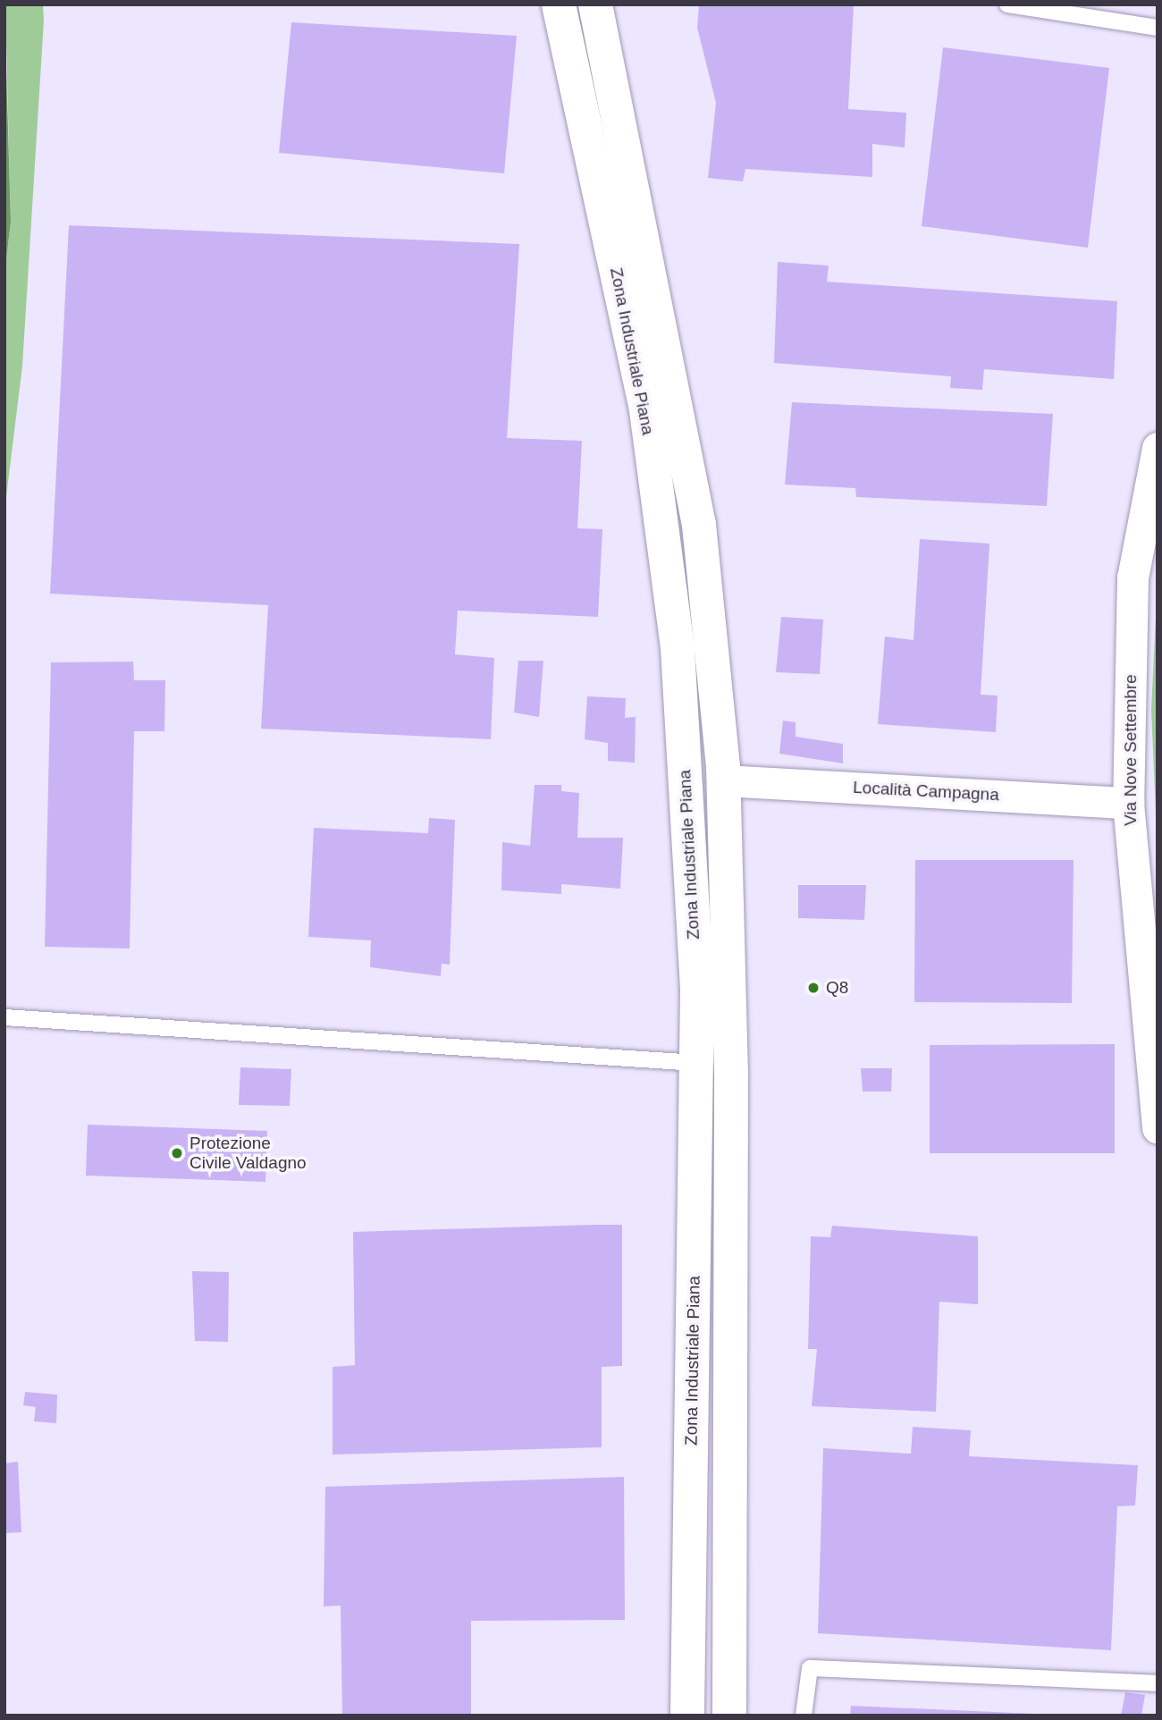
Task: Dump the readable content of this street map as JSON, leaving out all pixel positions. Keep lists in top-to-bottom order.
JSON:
{
  "streets": {
    "main road": ["Zona Industriale Piana"],
    "street": ["Via Nove Settembre", "Località Campagna"]
  },
  "crossings": [
    ["Zona Industriale Piana", "Località Campagna"],
    ["Via Nove Settembre", "Località Campagna"]
  ],
  "places": ["Q8", "Protezione Civile Valdagno"]
}
